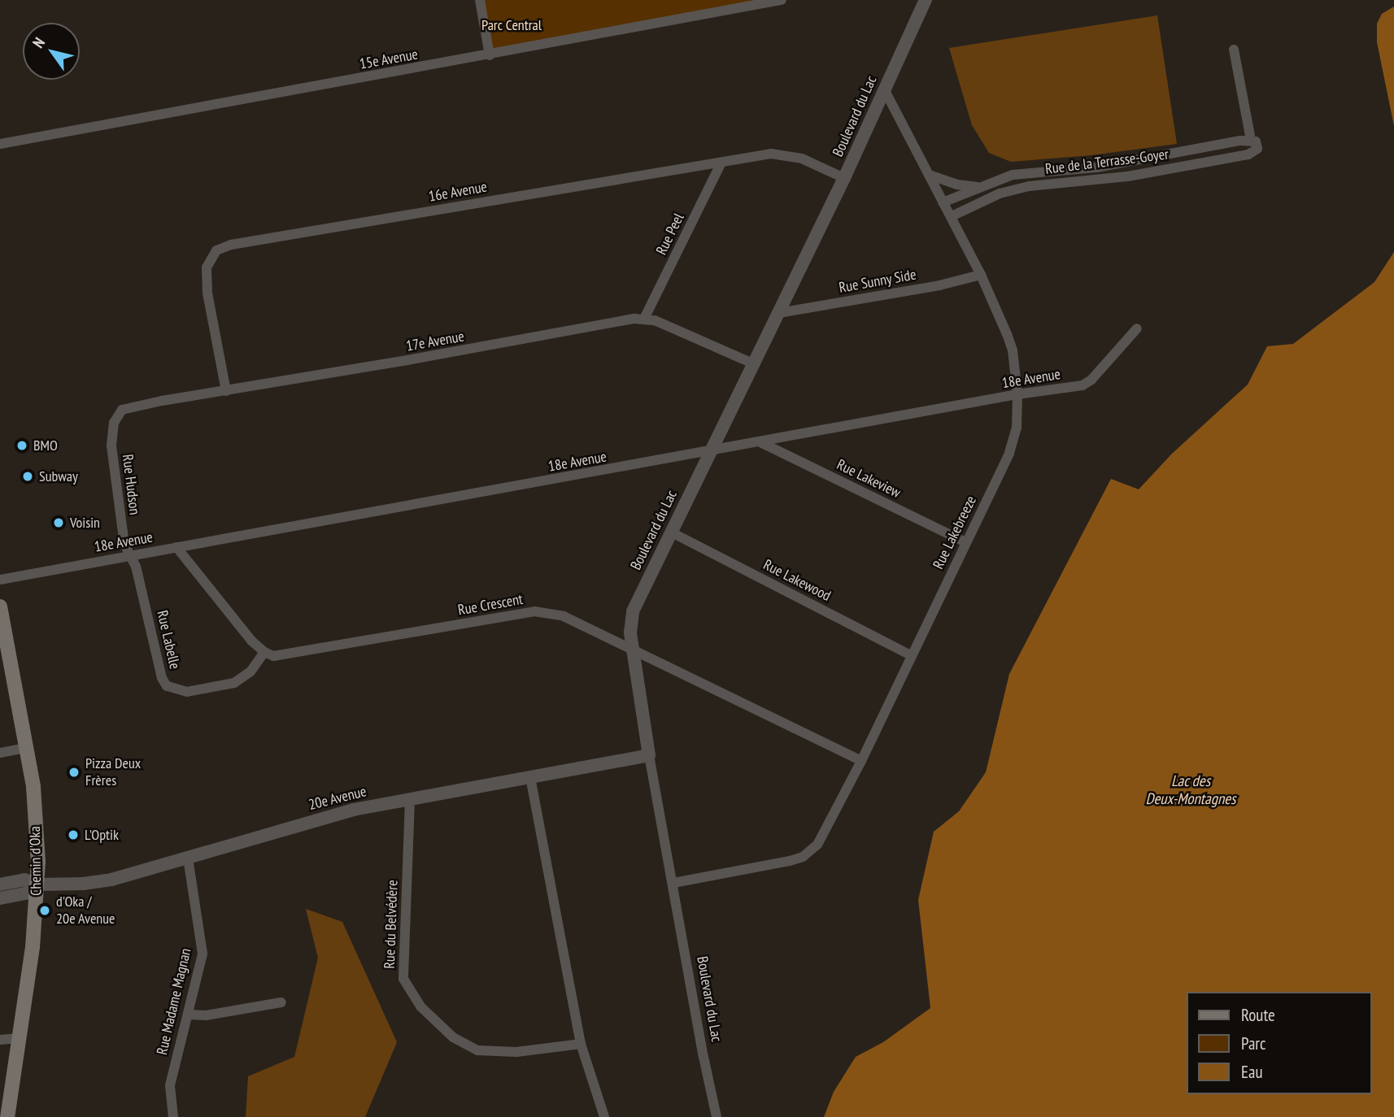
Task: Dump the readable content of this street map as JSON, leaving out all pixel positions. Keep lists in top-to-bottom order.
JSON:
{
  "streets": {
    "main road": ["Chemin d'Oka"],
    "street": [
      "15e Avenue",
      "Boulevard du Lac",
      "Rue de la Terrasse-Goyer",
      "16e Avenue",
      "Rue Peel",
      "Rue Sunny Side",
      "17e Avenue",
      "18e Avenue",
      "Rue Lakeview",
      "Rue Hudson",
      "Rue Lakebreeze",
      "Rue Lakewood",
      "Rue Crescent",
      "Rue Labelle",
      "20e Avenue",
      "Rue du Belvédère",
      "Rue Madame Magnan"
    ]
  },
  "crossings": [
    ["Boulevard du Lac", "16e Avenue"],
    ["Boulevard du Lac", "Rue Sunny Side"],
    ["Boulevard du Lac", "17e Avenue"],
    ["Boulevard du Lac", "18e Avenue"],
    ["Boulevard du Lac", "Rue Lakebreeze"],
    ["Boulevard du Lac", "Rue Lakewood"],
    ["Boulevard du Lac", "Rue Crescent"],
    ["Boulevard du Lac", "20e Avenue"],
    ["Rue de la Terrasse-Goyer", "Rue Lakebreeze"],
    ["16e Avenue", "Rue Peel"],
    ["16e Avenue", "17e Avenue"],
    ["Rue Peel", "17e Avenue"],
    ["Rue Sunny Side", "Rue Lakebreeze"],
    ["17e Avenue", "Rue Hudson"],
    ["18e Avenue", "Rue Lakeview"],
    ["18e Avenue", "Rue Hudson"],
    ["18e Avenue", "Rue Lakebreeze"],
    ["18e Avenue", "Rue Labelle"],
    ["Rue Lakeview", "Rue Lakebreeze"],
    ["Rue Hudson", "Rue Labelle"],
    ["Rue Lakebreeze", "Rue Lakewood"],
    ["Rue Lakebreeze", "Rue Crescent"],
    ["Rue Crescent", "Rue Labelle"],
    ["20e Avenue", "Chemin d'Oka"],
    ["20e Avenue", "Rue du Belvédère"],
    ["20e Avenue", "Rue Madame Magnan"]
  ],
  "water": ["Lac des Deux-Montagnes"],
  "parks": ["Parc Central"],
  "places": [
    "BMO",
    "Subway",
    "Voisin",
    "Pizza Deux Frères",
    "L'Optik",
    "d'Oka / 20e Avenue"
  ],
  "legend": ["Route", "Parc", "Eau"],
  "north": "top left"
}
